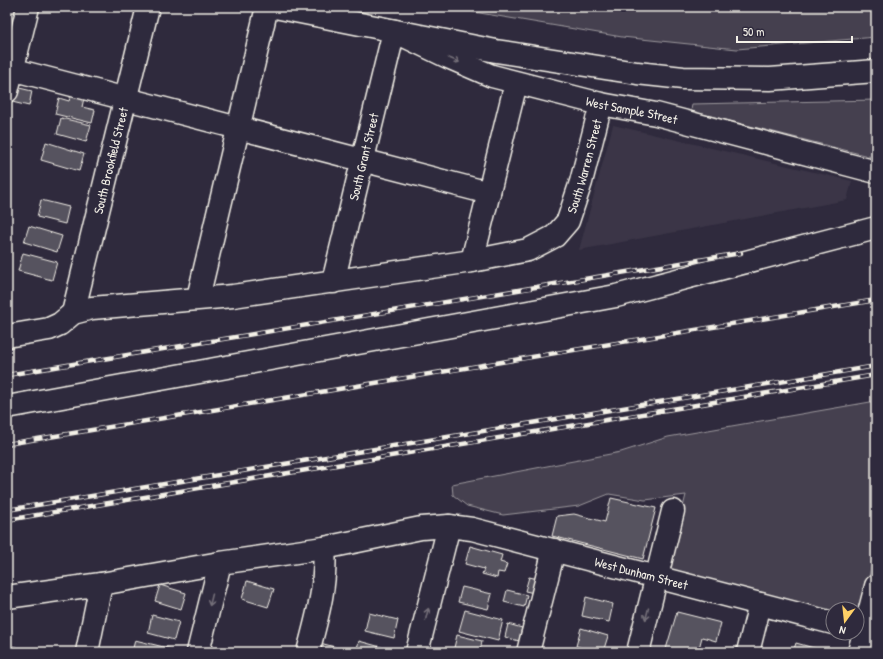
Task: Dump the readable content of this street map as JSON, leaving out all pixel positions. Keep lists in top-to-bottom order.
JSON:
{
  "streets": {
    "street": [
      "West Sample Street",
      "South Grant Street",
      "South Brookfield Street",
      "South Warren Street",
      "West Dunham Street"
    ]
  },
  "crossings": [
    ["West Sample Street", "South Grant Street"],
    ["West Sample Street", "South Warren Street"],
    ["South Grant Street", "South Warren Street"],
    ["South Brookfield Street", "South Warren Street"]
  ],
  "scale_bar": "50 m",
  "north": "bottom"
}
